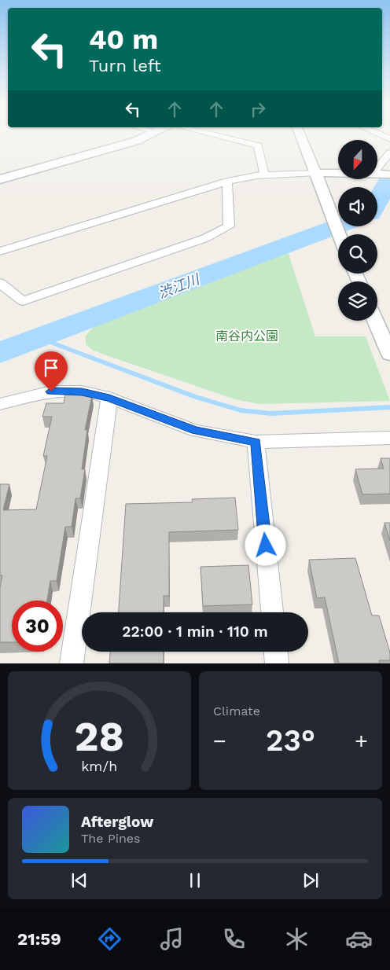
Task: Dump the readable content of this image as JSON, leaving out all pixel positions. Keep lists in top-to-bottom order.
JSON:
{
  "water": ["渋江川"],
  "parks": ["南谷内公園"],
  "north": "bottom",
  "page": {
    "turn": ["40 m", "Turn left"],
    "limit": "30",
    "trip": "22:00 · 1 min · 110 m",
    "tile": "Climate",
    "heat": ["−", "23°", "+"],
    "song": ["Afterglow", "The Pines"],
    "tabs": "21:59",
    "gauge": ["28", "km/h"]
  }
}
